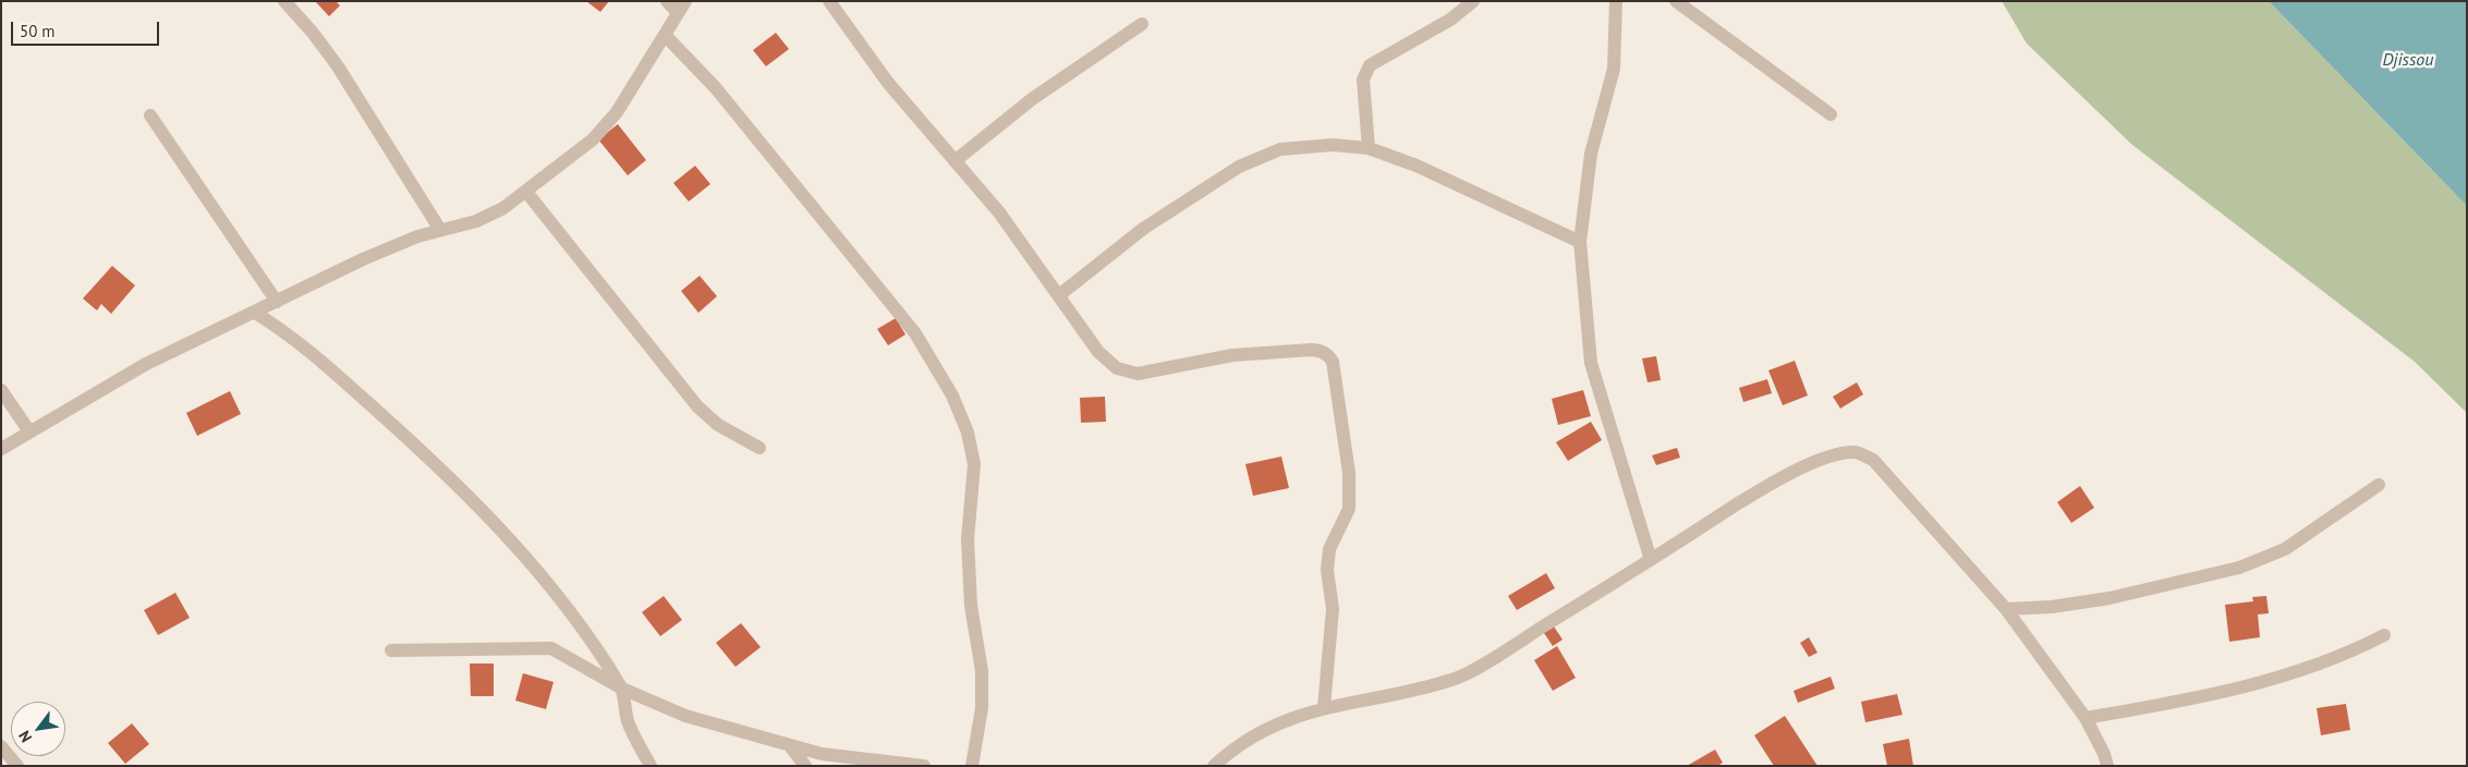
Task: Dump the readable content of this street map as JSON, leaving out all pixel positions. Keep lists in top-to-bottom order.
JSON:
{
  "water": ["Djissou"],
  "scale_bar": "50 m",
  "north": "bottom left"
}
